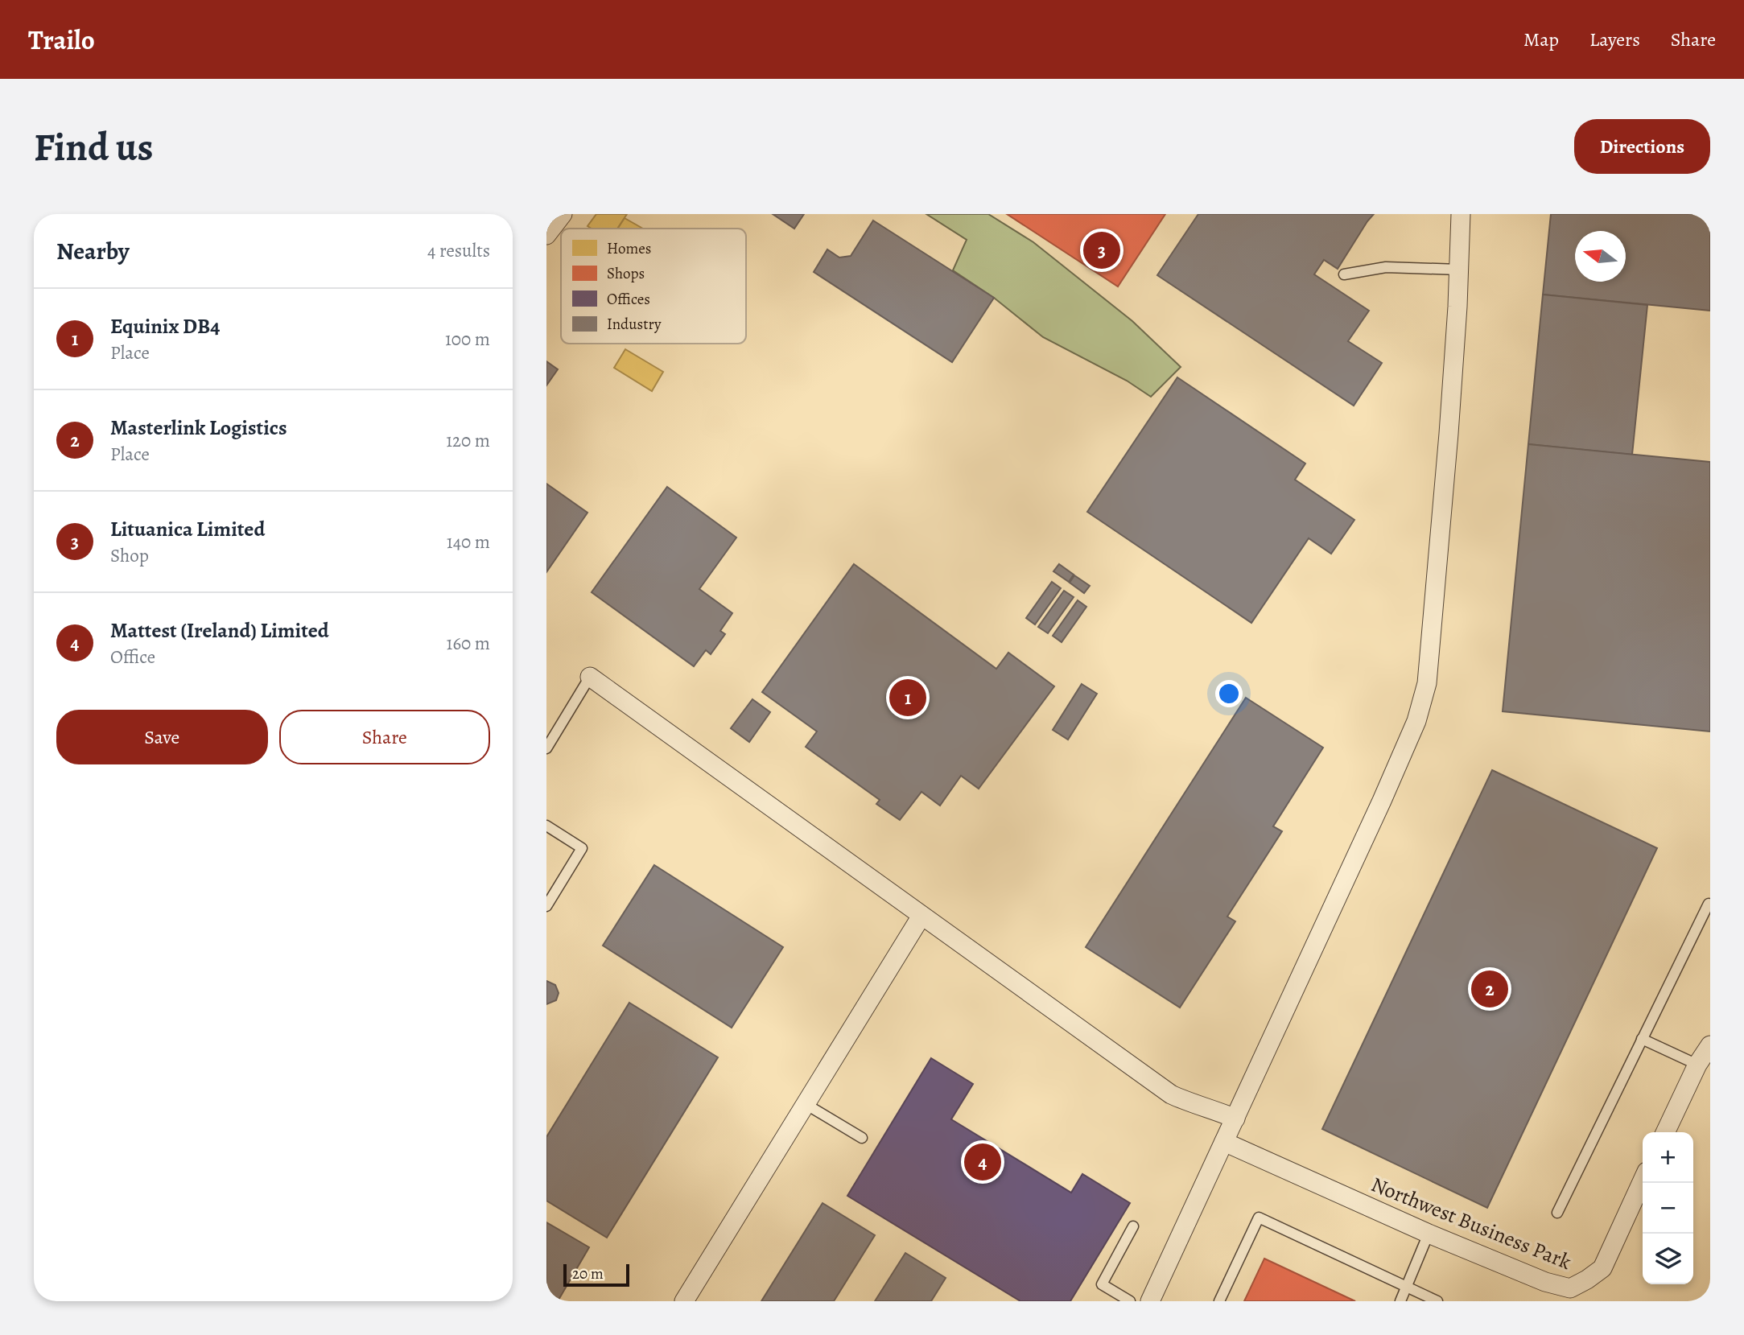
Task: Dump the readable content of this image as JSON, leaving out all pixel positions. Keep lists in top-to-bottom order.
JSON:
{
  "streets": {
    "street": ["Northwest Business Park"]
  },
  "legend": [
    "Homes",
    "Shops",
    "Offices",
    "Industry"
  ],
  "scale_bar": "20 m",
  "north": "left",
  "page": {
    "header": "Trailo",
    "nav": ["Map", "Layers", "Share"],
    "buttons": [
      "Directions",
      ["Save", "Share"]
    ],
    "title": "Find us",
    "heading": ["Nearby", "4 results"],
    "pins": [
      "3",
      "1",
      "2",
      "4"
    ],
    "list": [
      {
        "mark": "1",
        "name": "Equinix DB4",
        "note": "Place",
        "value": "100 m"
      },
      {
        "mark": "2",
        "name": "Masterlink Logistics",
        "note": "Place",
        "value": "120 m"
      },
      {
        "mark": "3",
        "name": "Lituanica Limited",
        "note": "Shop",
        "value": "140 m"
      },
      {
        "mark": "4",
        "name": "Mattest (Ireland) Limited",
        "note": "Office",
        "value": "160 m"
      }
    ],
    "map_buttons": ["+", "−"],
    "scale": "20 m"
  }
}
